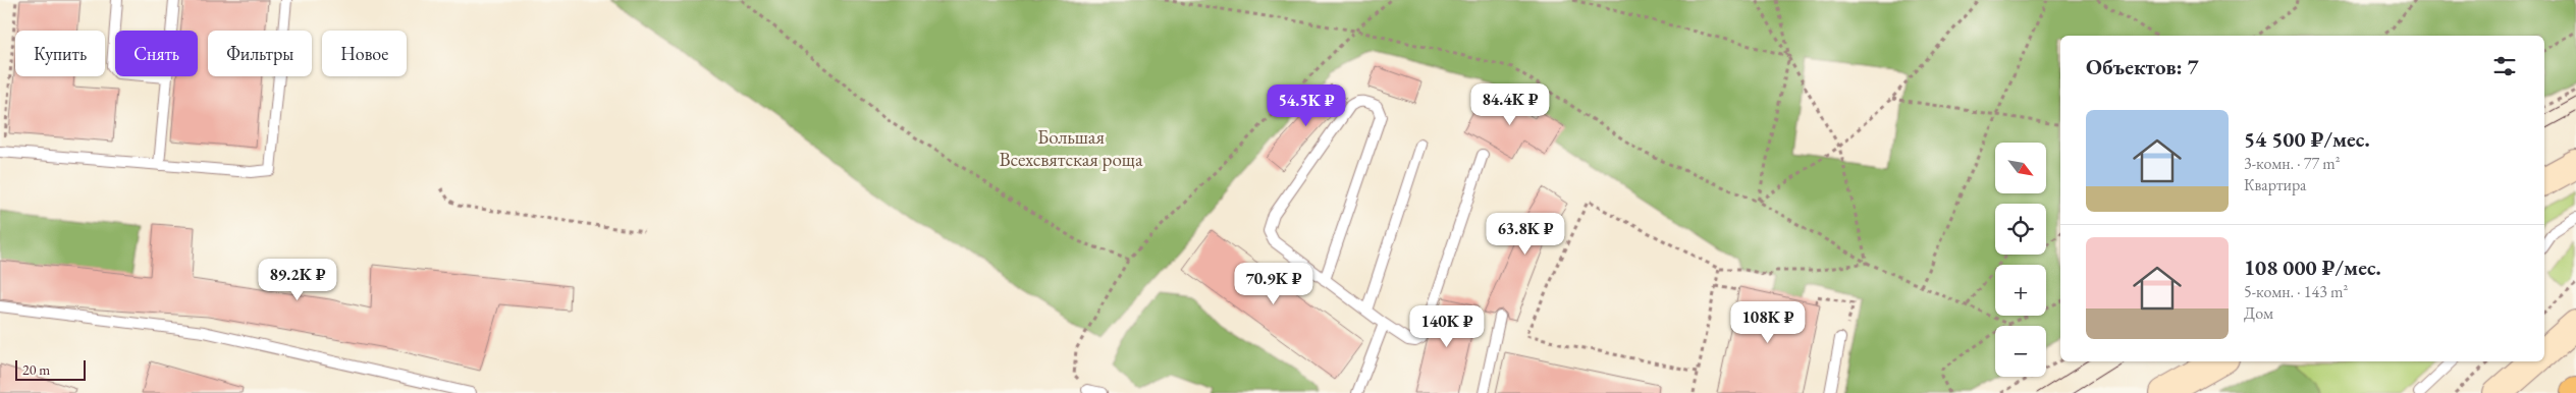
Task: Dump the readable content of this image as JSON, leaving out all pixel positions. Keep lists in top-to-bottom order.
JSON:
{
  "parks": ["Большая Всехсвятская роща"],
  "scale_bar": "20 m",
  "north": "bottom right",
  "page": {
    "chip": [
      "Купить",
      "Снять",
      "Фильтры",
      "Новое"
    ],
    "heading": "Объектов: 7",
    "price": [
      "84.4K ₽",
      "54.5K ₽",
      "63.8K ₽",
      "89.2K ₽",
      "70.9K ₽",
      "108K ₽",
      "140K ₽"
    ],
    "list": [
      {
        "name": "54 500 ₽/мес.",
        "note": "3-комн. · 77 m² · Квартира"
      },
      {
        "name": "108 000 ₽/мес.",
        "note": "5-комн. · 143 m² · Дом"
      }
    ],
    "map_buttons": ["+", "−"],
    "scale": "20 m"
  }
}
